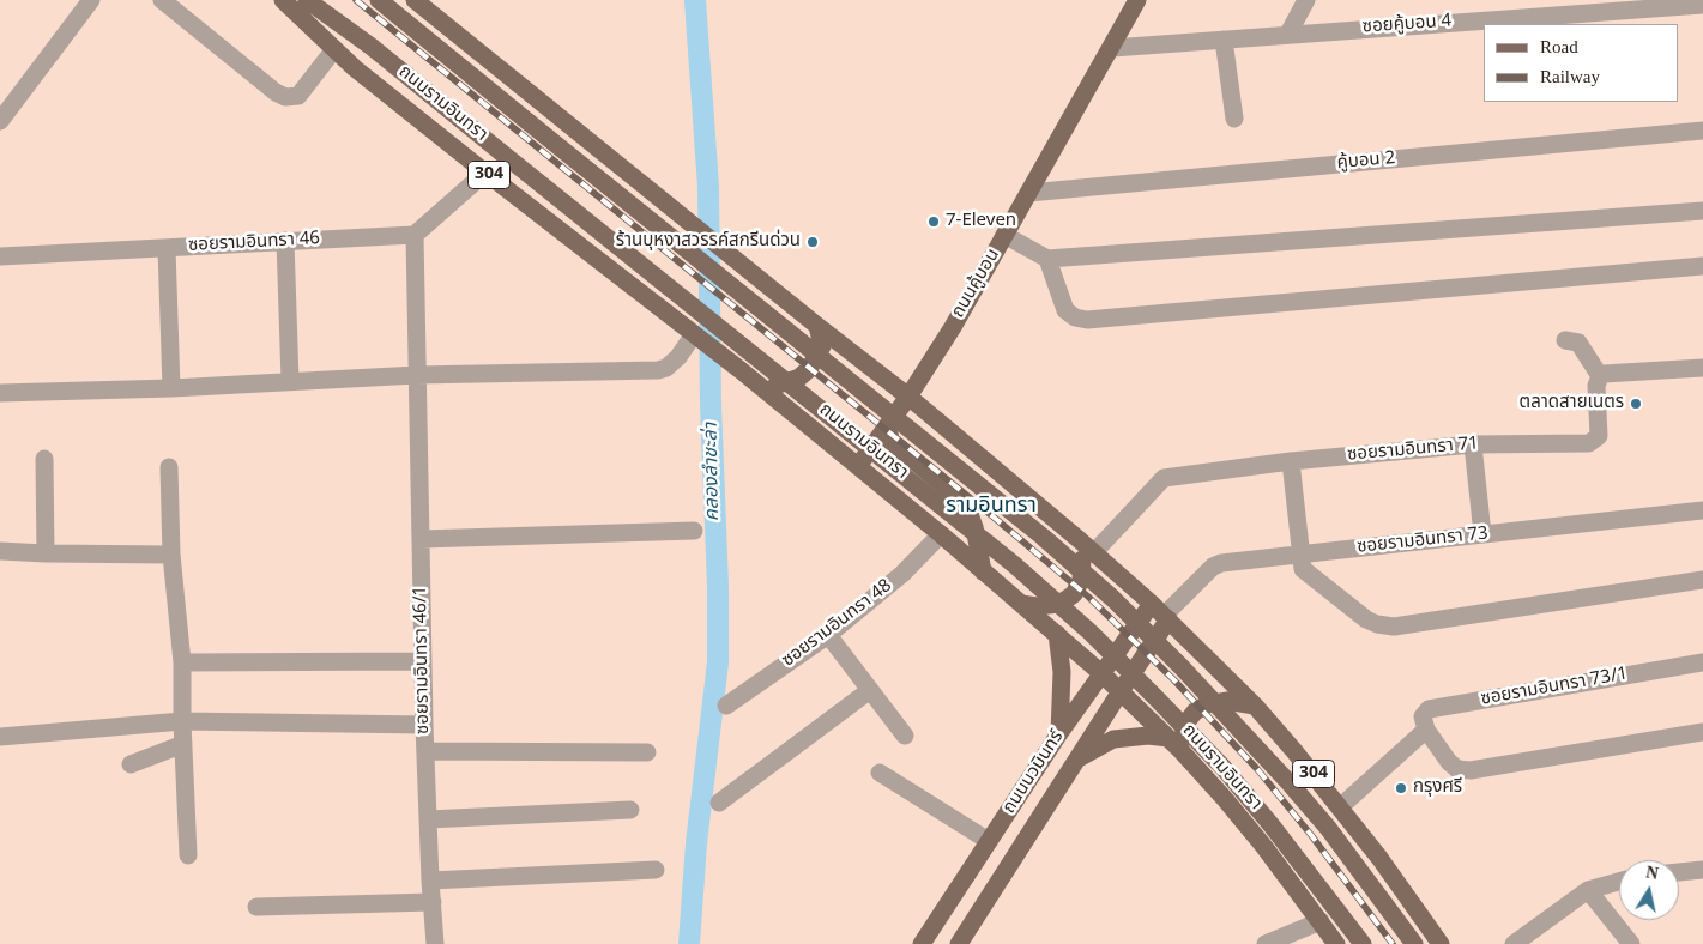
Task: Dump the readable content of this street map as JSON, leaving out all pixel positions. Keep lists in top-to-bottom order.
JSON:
{
  "streets": {
    "main road": [
      "ถนนรามอินทรา",
      "304",
      "ถนนคู้บอน",
      "ถนนนวมินทร์"
    ],
    "street": [
      "ซอยคู้บอน 4",
      "คู้บอน 2",
      "ซอยรามอินทรา 46",
      "ซอยรามอินทรา 71",
      "ซอยรามอินทรา 73",
      "ซอยรามอินทรา 48",
      "ซอยรามอินทรา 46/1",
      "ซอยรามอินทรา 73/1"
    ]
  },
  "crossings": [
    ["ซอยคู้บอน 4", "ถนนคู้บอน"],
    ["ถนนรามอินทรา", "ถนนคู้บอน"],
    ["ถนนรามอินทรา", "ซอยรามอินทรา 48"],
    ["ถนนรามอินทรา", "ถนนนวมินทร์"],
    ["คู้บอน 2", "ถนนคู้บอน"],
    ["304", "ถนนคู้บอน"],
    ["304", "ซอยรามอินทรา 71"],
    ["304", "ซอยรามอินทรา 73"],
    ["304", "ซอยรามอินทรา 73/1"],
    ["304", "ถนนนวมินทร์"],
    ["ซอยรามอินทรา 46", "ซอยรามอินทรา 46/1"],
    ["ซอยรามอินทรา 73", "ถนนนวมินทร์"]
  ],
  "districts": ["รามอินทรา"],
  "water": ["คลองลำชะล่า"],
  "places": [
    "7-Eleven",
    "ร้านบุหงาสวรรค์สกรีนด่วน",
    "ตลาดสายเนตร",
    "กรุงศรี"
  ],
  "legend": ["Road", "Railway"],
  "north": "top"
}
